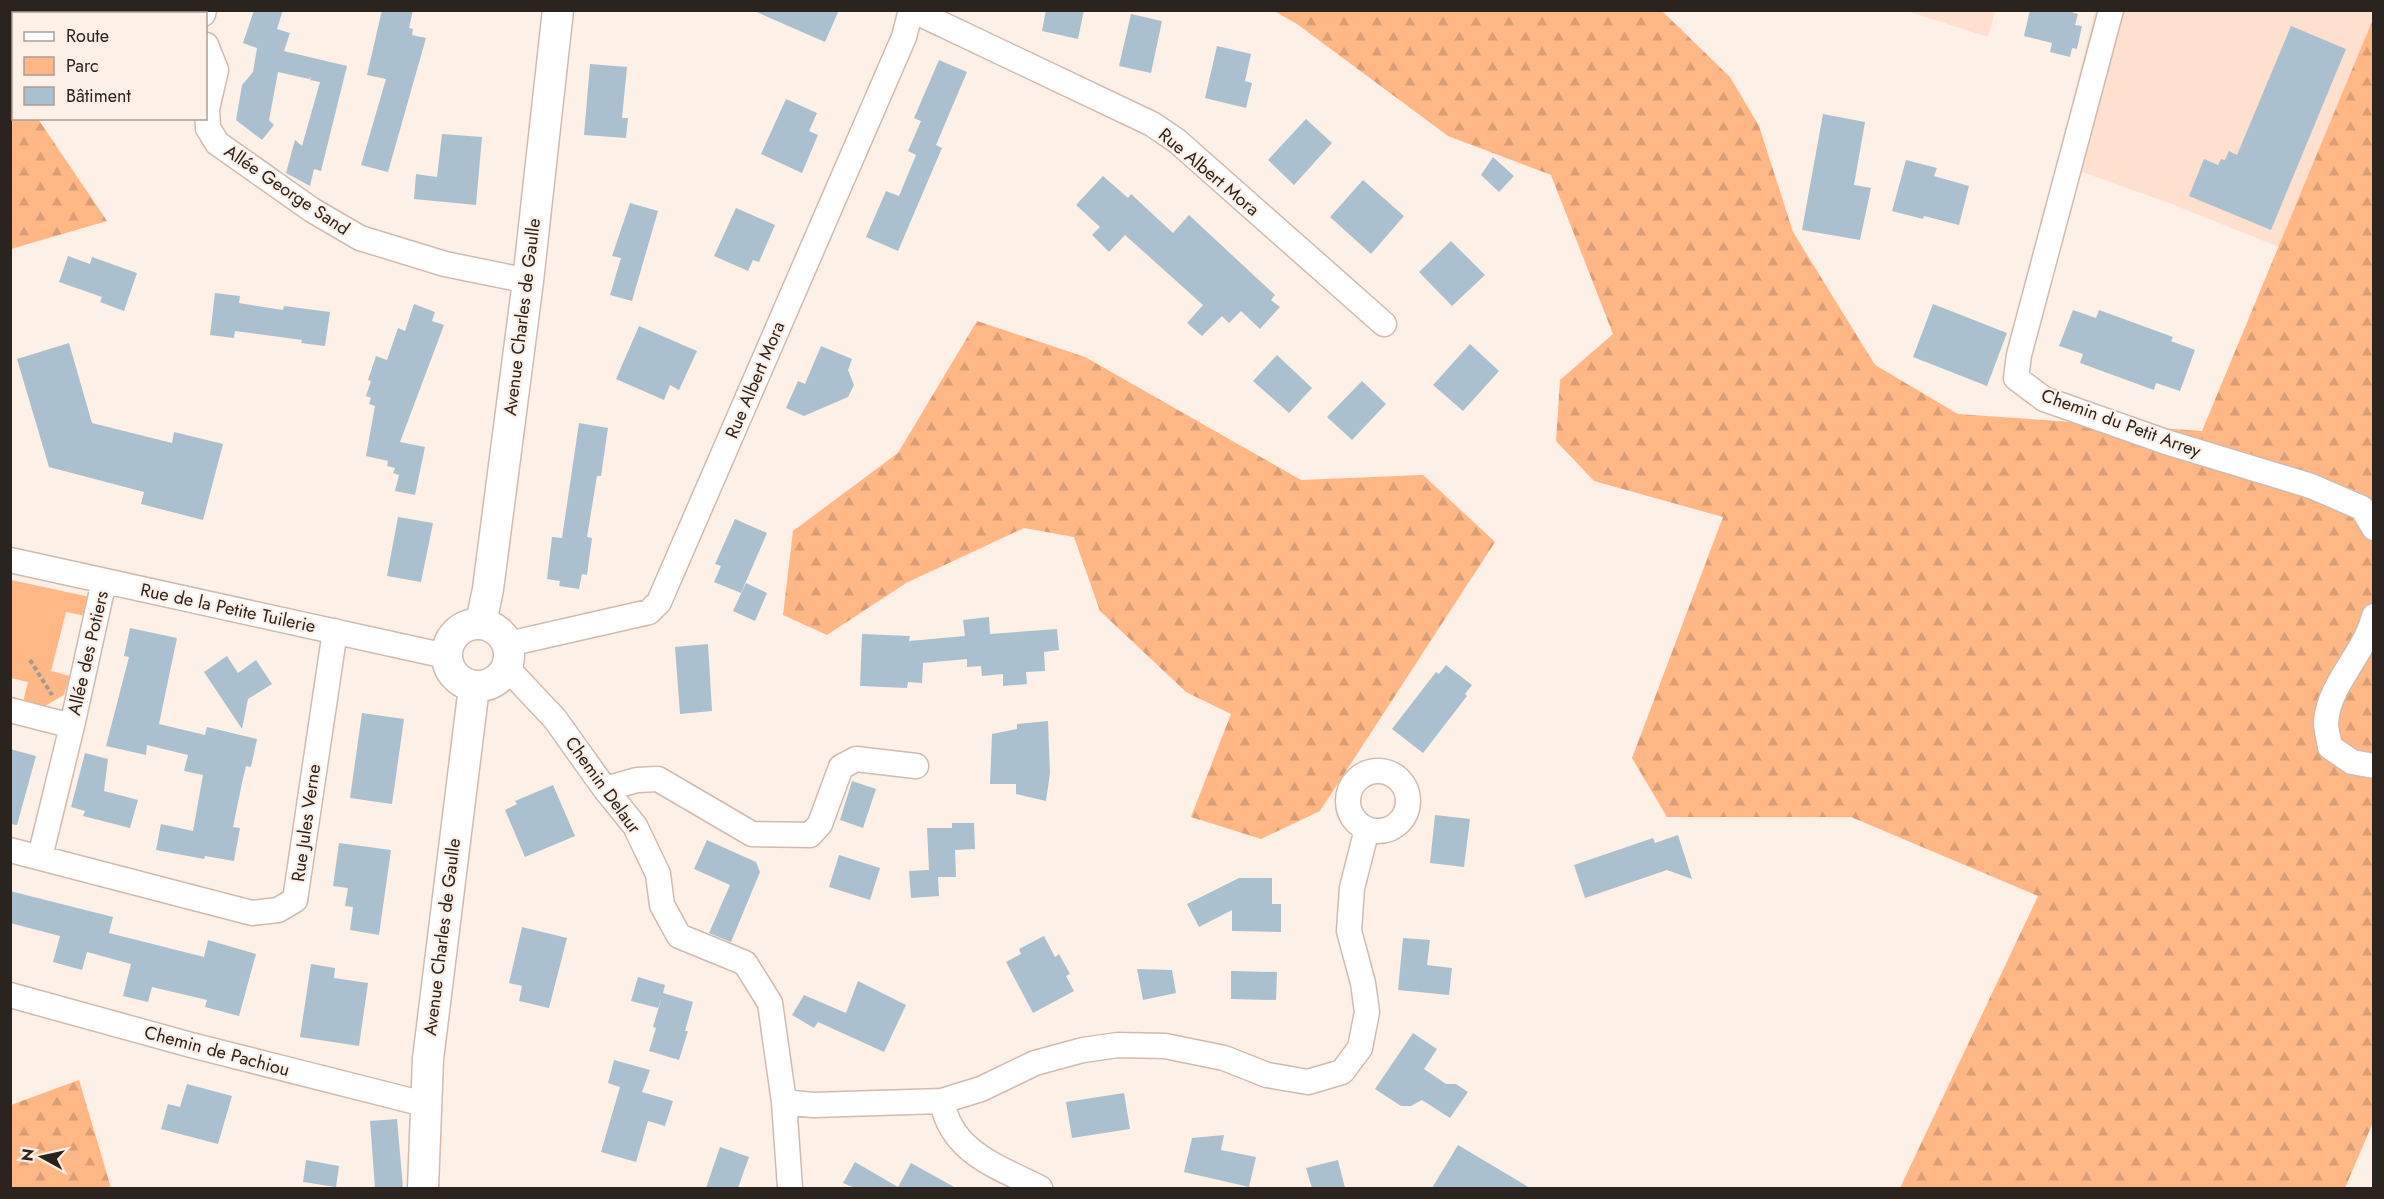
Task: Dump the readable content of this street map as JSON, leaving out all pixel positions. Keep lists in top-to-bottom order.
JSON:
{
  "streets": {
    "street": [
      "Rue Albert Mora",
      "Allée George Sand",
      "Avenue Charles de Gaulle",
      "Chemin du Petit Arrey",
      "Rue de la Petite Tuilerie",
      "Allée des Potiers",
      "Chemin Delaur",
      "Rue Jules Verne",
      "Chemin de Pachiou"
    ]
  },
  "crossings": [
    ["Rue Albert Mora", "Avenue Charles de Gaulle"],
    ["Rue Albert Mora", "Rue de la Petite Tuilerie"],
    ["Rue Albert Mora", "Chemin Delaur"],
    ["Allée George Sand", "Avenue Charles de Gaulle"],
    ["Avenue Charles de Gaulle", "Rue de la Petite Tuilerie"],
    ["Avenue Charles de Gaulle", "Chemin Delaur"],
    ["Avenue Charles de Gaulle", "Chemin de Pachiou"],
    ["Rue de la Petite Tuilerie", "Allée des Potiers"],
    ["Rue de la Petite Tuilerie", "Chemin Delaur"],
    ["Rue de la Petite Tuilerie", "Rue Jules Verne"],
    ["Allée des Potiers", "Rue Jules Verne"]
  ],
  "legend": ["Route", "Parc", "Bâtiment"],
  "north": "left"
}
